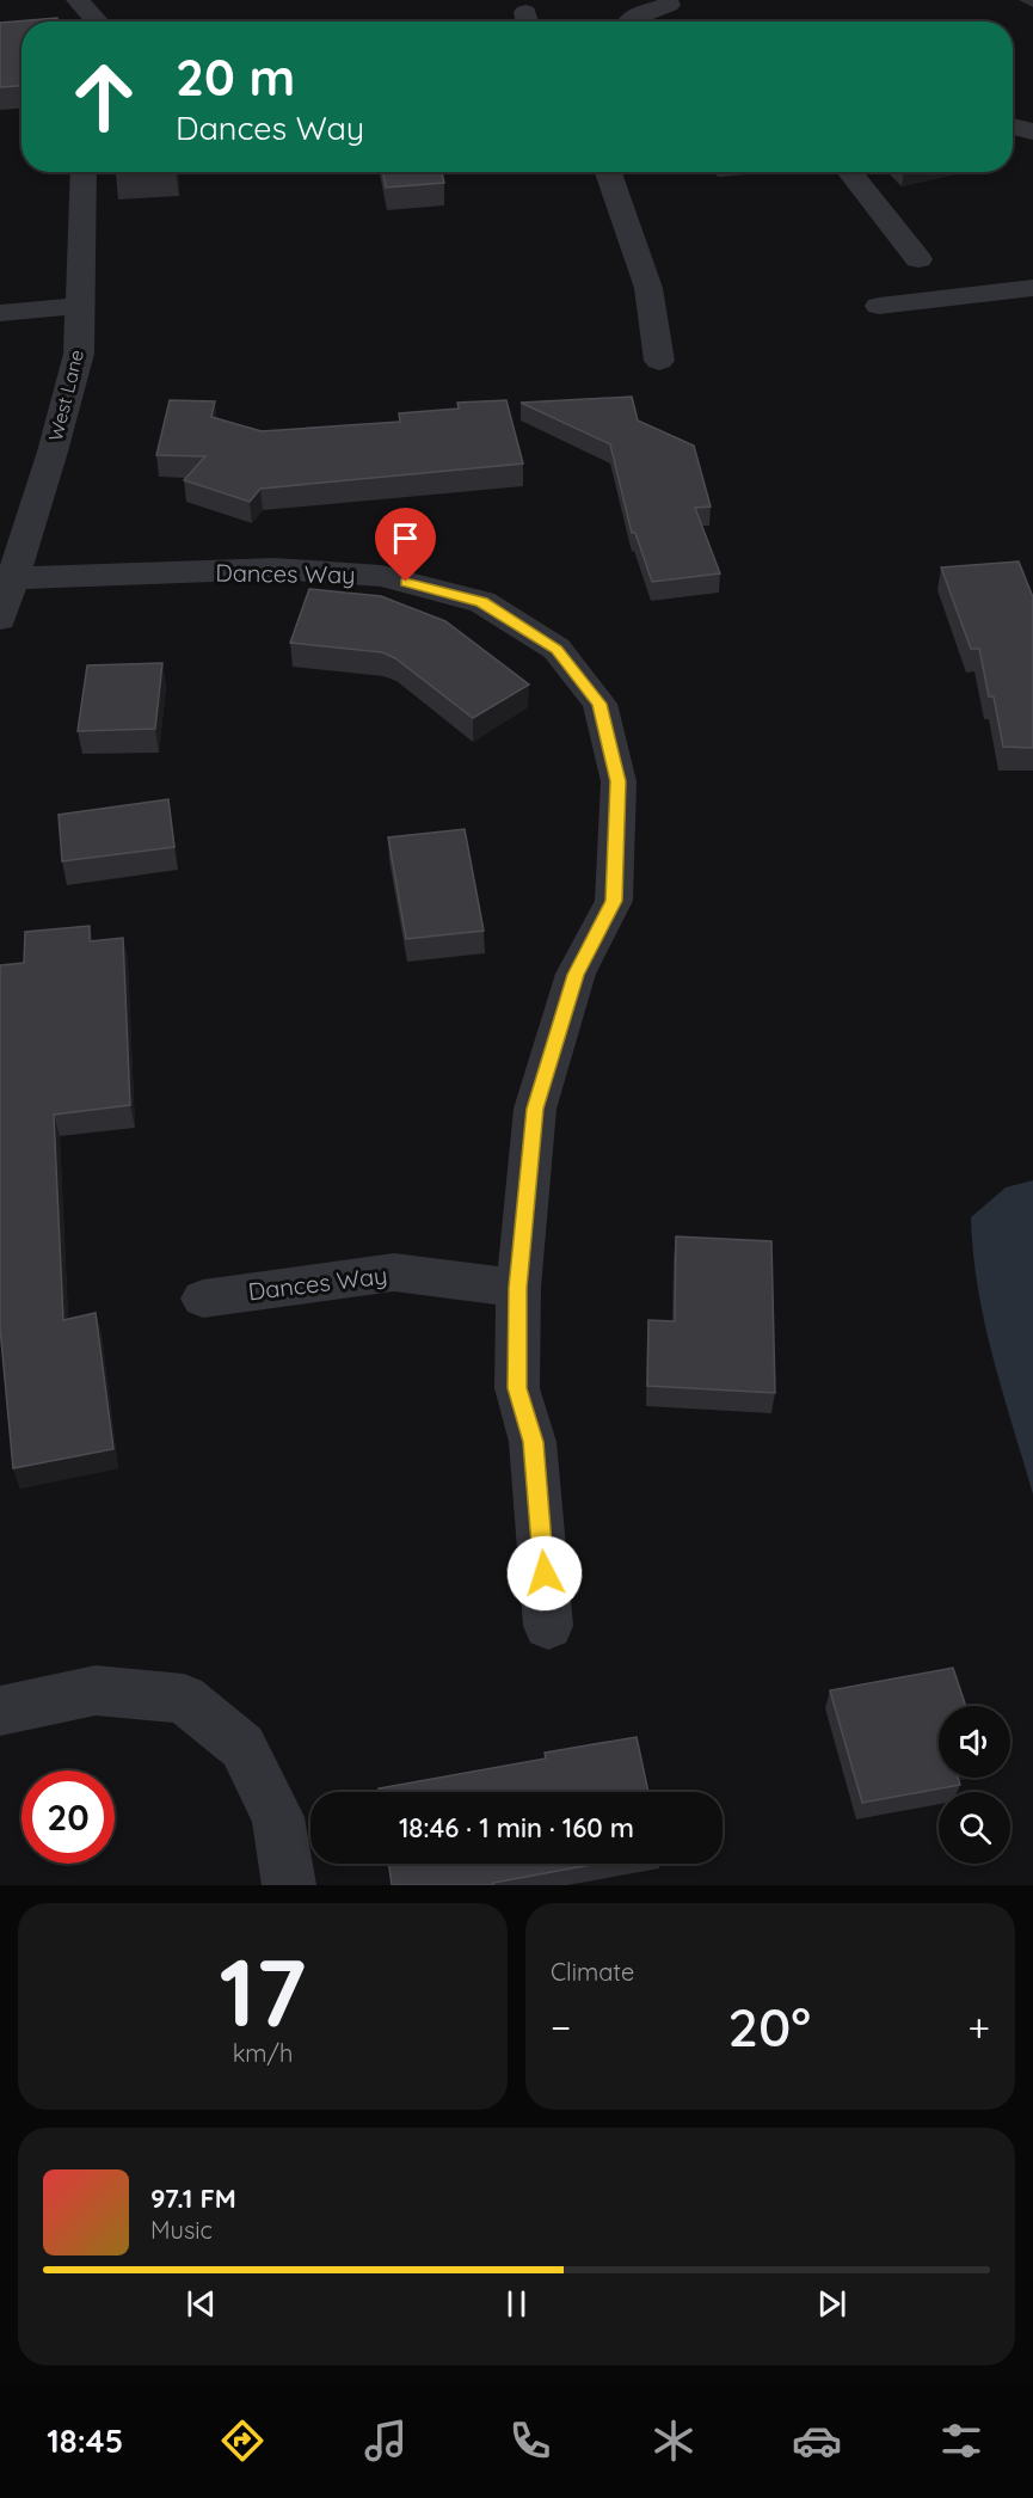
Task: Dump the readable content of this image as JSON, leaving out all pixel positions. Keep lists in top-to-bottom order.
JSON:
{
  "streets": {
    "street": ["West Lane", "Dances Way"]
  },
  "crossings": [
    ["West Lane", "Dances Way"]
  ],
  "page": {
    "turn": ["20 m", "Dances Way"],
    "limit": "20",
    "trip": "18:46 · 1 min · 160 m",
    "tile": [
      ["17", "km/h"],
      "Climate"
    ],
    "heat": ["−", "20°", "+"],
    "song": ["97.1 FM", "Music"],
    "tabs": "18:45"
  }
}
